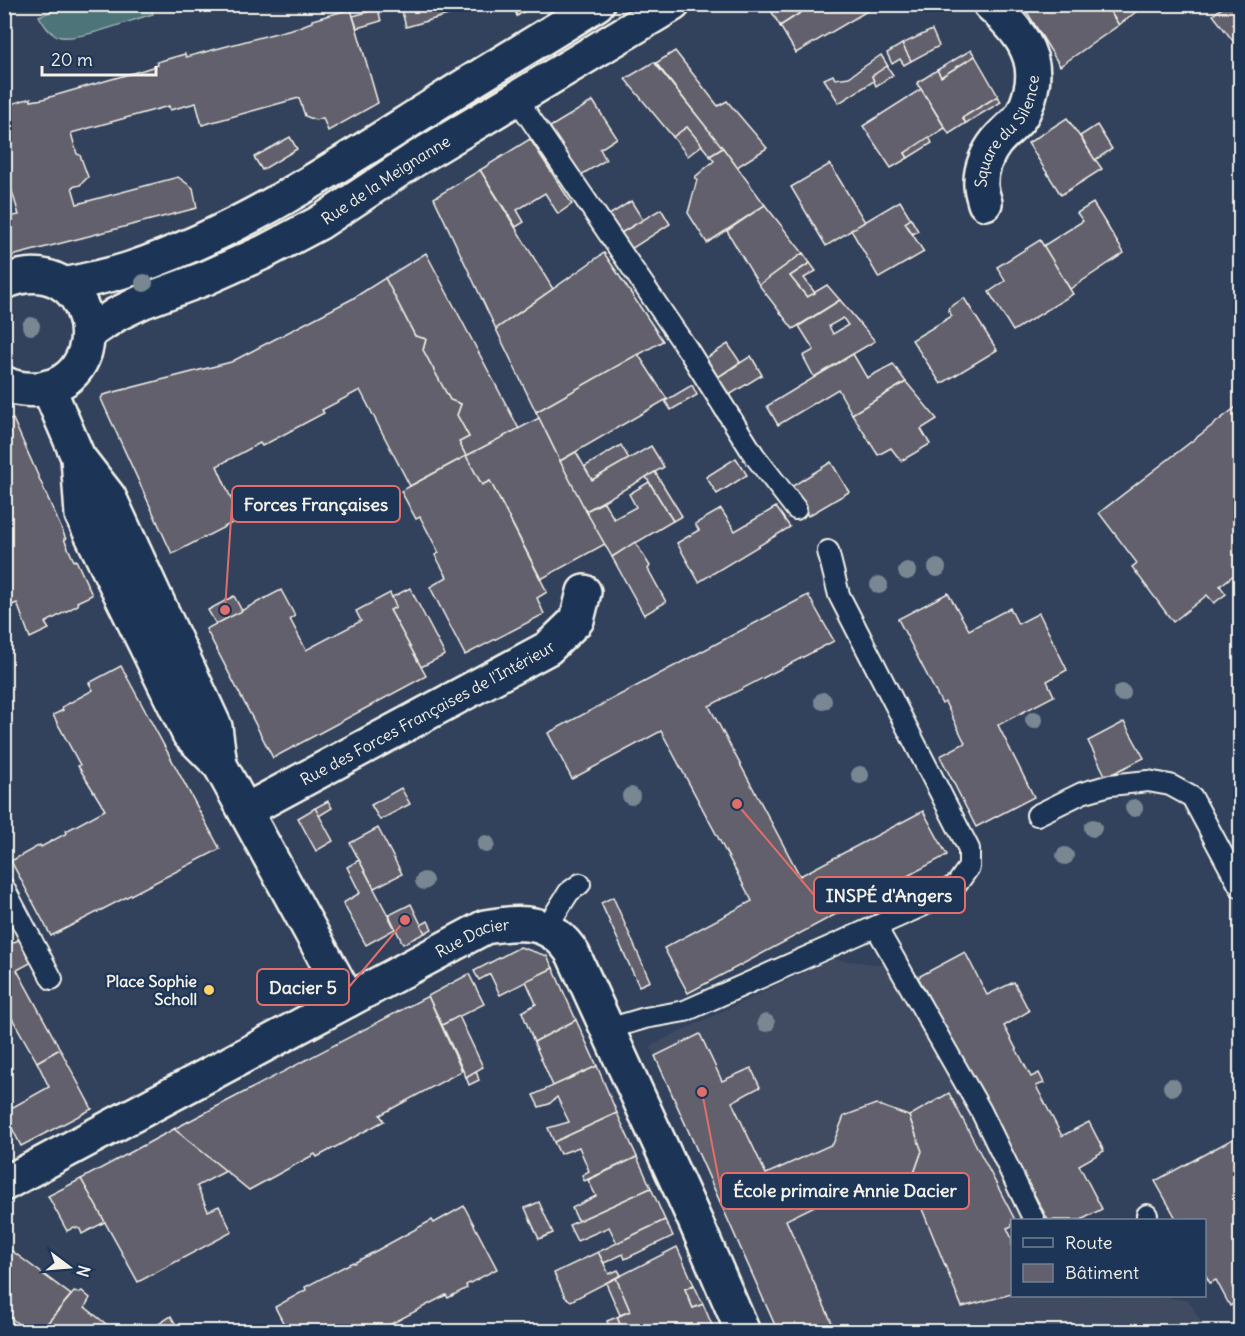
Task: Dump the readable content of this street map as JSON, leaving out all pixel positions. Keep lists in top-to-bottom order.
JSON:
{
  "streets": {
    "street": [
      "Square du Silence",
      "Rue de la Meignanne",
      "Rue des Forces Françaises de l'Intérieur",
      "Rue Dacier"
    ]
  },
  "places": [
    "Forces Françaises",
    "INSPÉ d'Angers",
    "Dacier 5",
    "Place Sophie Scholl",
    "École primaire Annie Dacier"
  ],
  "legend": ["Route", "Bâtiment"],
  "scale_bar": "20 m",
  "north": "right"
}
